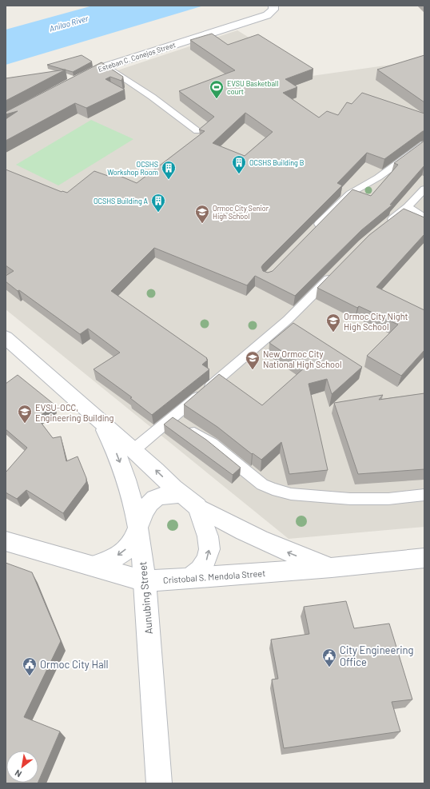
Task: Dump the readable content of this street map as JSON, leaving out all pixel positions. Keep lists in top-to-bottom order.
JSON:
{
  "streets": {
    "main road": ["Esteban C. Conejos Street", "Cristobal S. Mendola Street", "Aunubing Street"]
  },
  "crossings": [
    ["Cristobal S. Mendola Street", "Aunubing Street"]
  ],
  "water": ["Anilao River"],
  "places": {
    "sports": ["EVSU Basketball court"],
    "building": ["OCSHS Building B", "OCSHS Workshop Room", "OCSHS Building A"],
    "school or university": [
      "Ormoc City Senior High School",
      "Ormoc City Night High School",
      "New Ormoc City National High School",
      "EVSU-OCC, Engineering Building"
    ],
    "public building": ["City Engineering Office", "Ormoc City Hall"]
  },
  "north": "bottom left"
}
